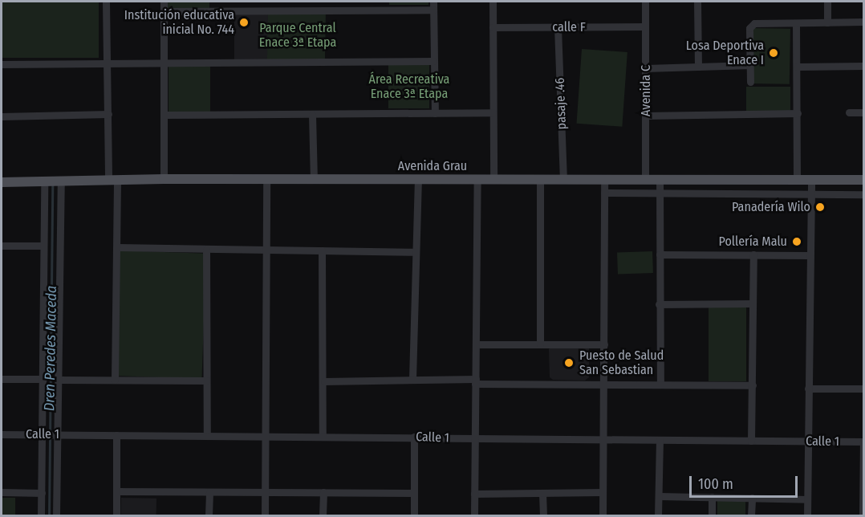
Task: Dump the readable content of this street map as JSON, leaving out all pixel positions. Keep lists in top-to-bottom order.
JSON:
{
  "streets": {
    "main road": ["Avenida Grau"],
    "street": [
      "calle F",
      "Avenida C",
      "pasaje .46",
      "Calle 1"
    ]
  },
  "crossings": [
    ["calle F", "Avenida C"],
    ["calle F", "pasaje .46"],
    ["Avenida C", "Avenida Grau"],
    ["pasaje .46", "Avenida Grau"]
  ],
  "water": ["Dren Peredes Maceda"],
  "parks": ["Parque Central Enace 3ª Etapa", "Área Recreativa Enace 3ª Etapa"],
  "places": [
    "Institución educativa inicial No. 744",
    "Losa Deportiva Enace I",
    "Panadería Wilo",
    "Pollería Malu",
    "Puesto de Salud San Sebastian"
  ],
  "scale_bar": "100 m"
}
